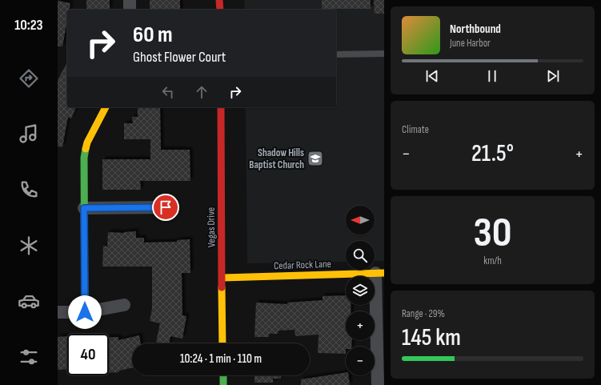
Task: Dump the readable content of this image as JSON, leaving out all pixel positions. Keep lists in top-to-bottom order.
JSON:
{
  "streets": {
    "street": ["Vegas Drive", "Cedar Rock Lane"]
  },
  "crossings": [
    ["Vegas Drive", "Cedar Rock Lane"]
  ],
  "places": {
    "school or university": ["Shadow Hills Baptist Church"]
  },
  "north": "left",
  "page": {
    "tabs": "10:23",
    "turn": ["60 m", "Ghost Flower Court"],
    "song": ["Northbound", "June Harbor"],
    "tile": [
      "Climate",
      ["30", "km/h"],
      ["Range · 29%", "145 km"]
    ],
    "heat": ["−", "21.5°", "+"],
    "map_buttons": ["+", "−"],
    "limit": "40",
    "trip": "10:24 · 1 min · 110 m"
  }
}
